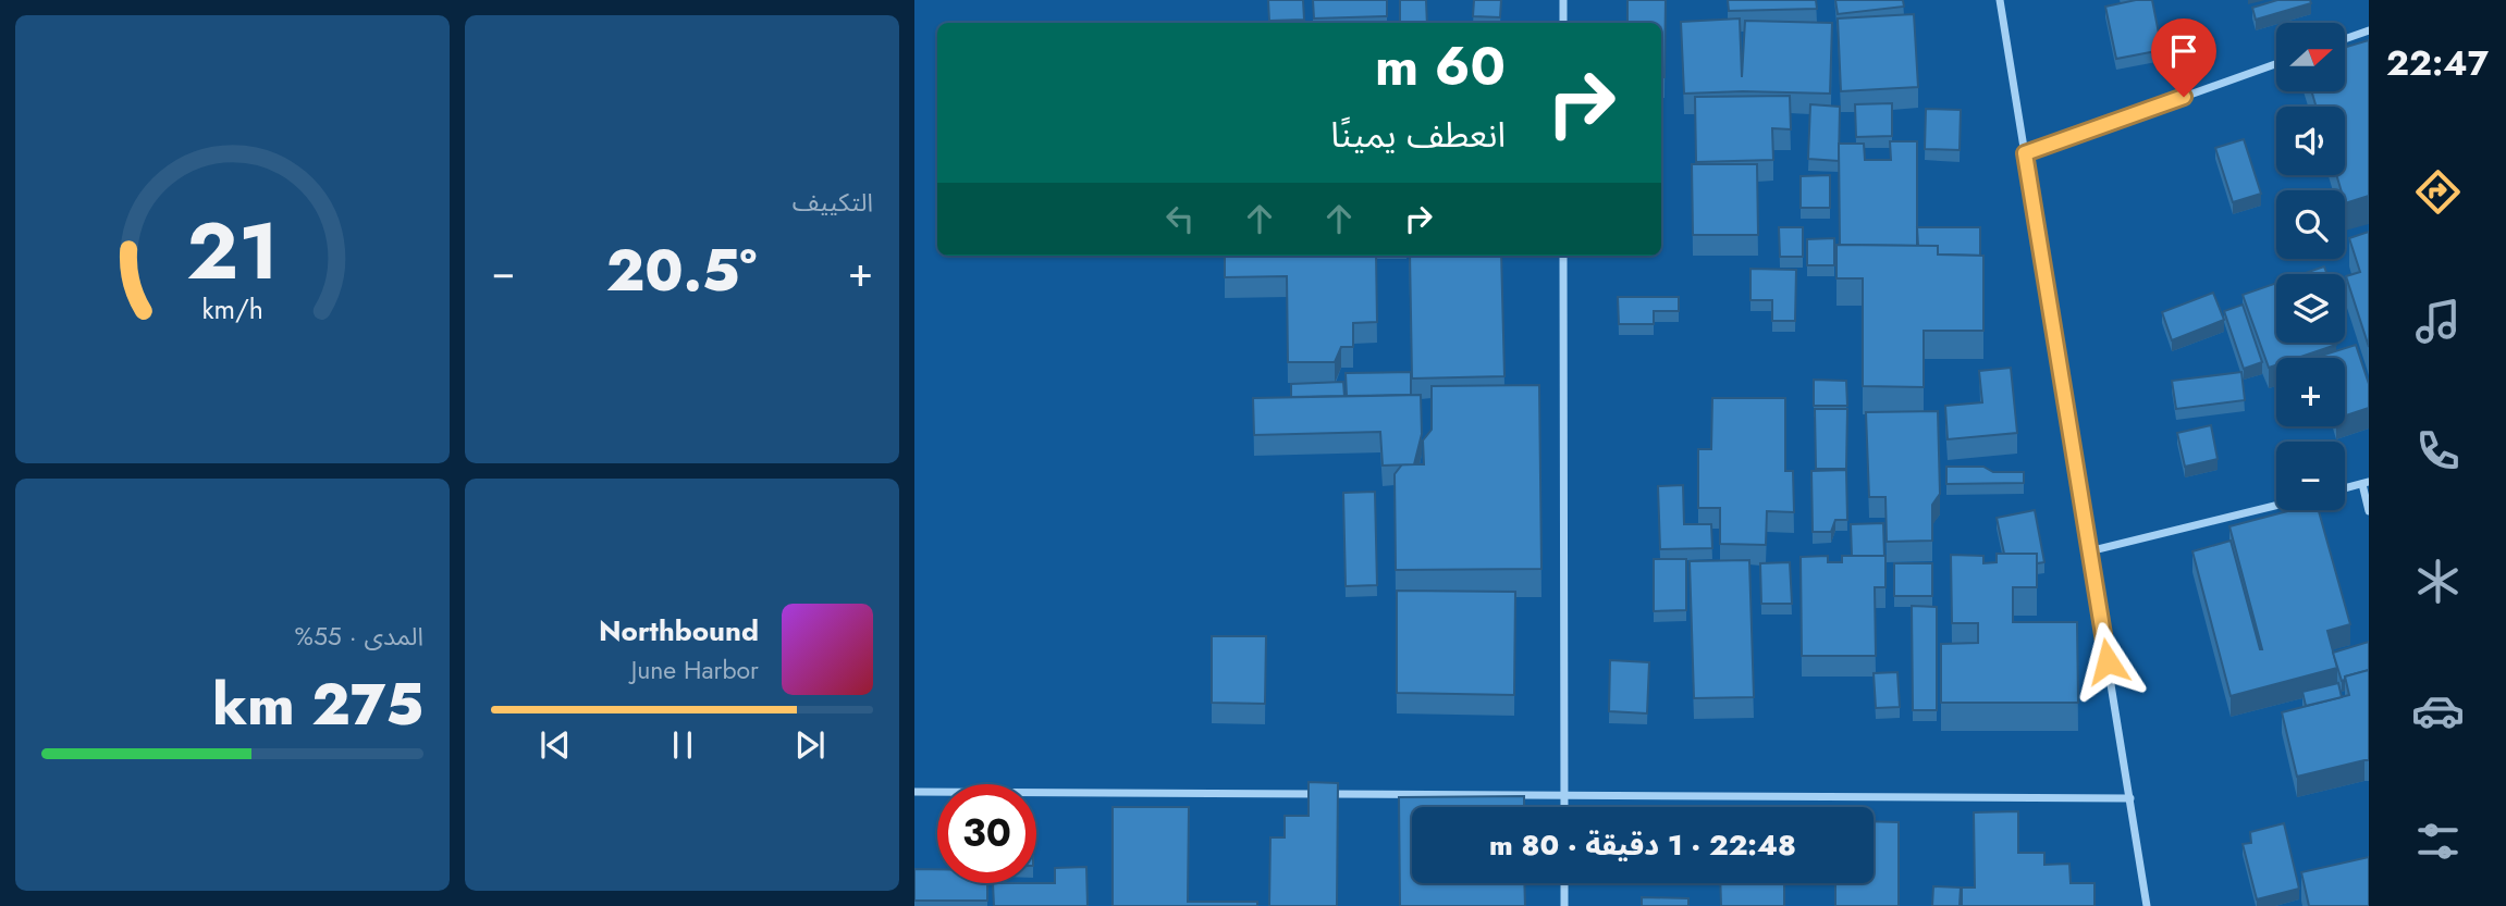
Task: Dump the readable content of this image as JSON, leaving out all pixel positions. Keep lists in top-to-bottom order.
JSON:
{
  "north": "right",
  "page": {
    "tabs": "22:47",
    "tile": [
      "التكييف",
      ["المدى · 55%", "275 km"]
    ],
    "map_buttons": ["+", "−"],
    "turn": ["60 m", "انعطف يمينًا"],
    "heat": ["−", "20.5°", "+"],
    "song": ["Northbound", "June Harbor"],
    "limit": "30",
    "trip": "22:48 · 1 دقيقة · 80 m",
    "gauge": ["21", "km/h"]
  }
}
